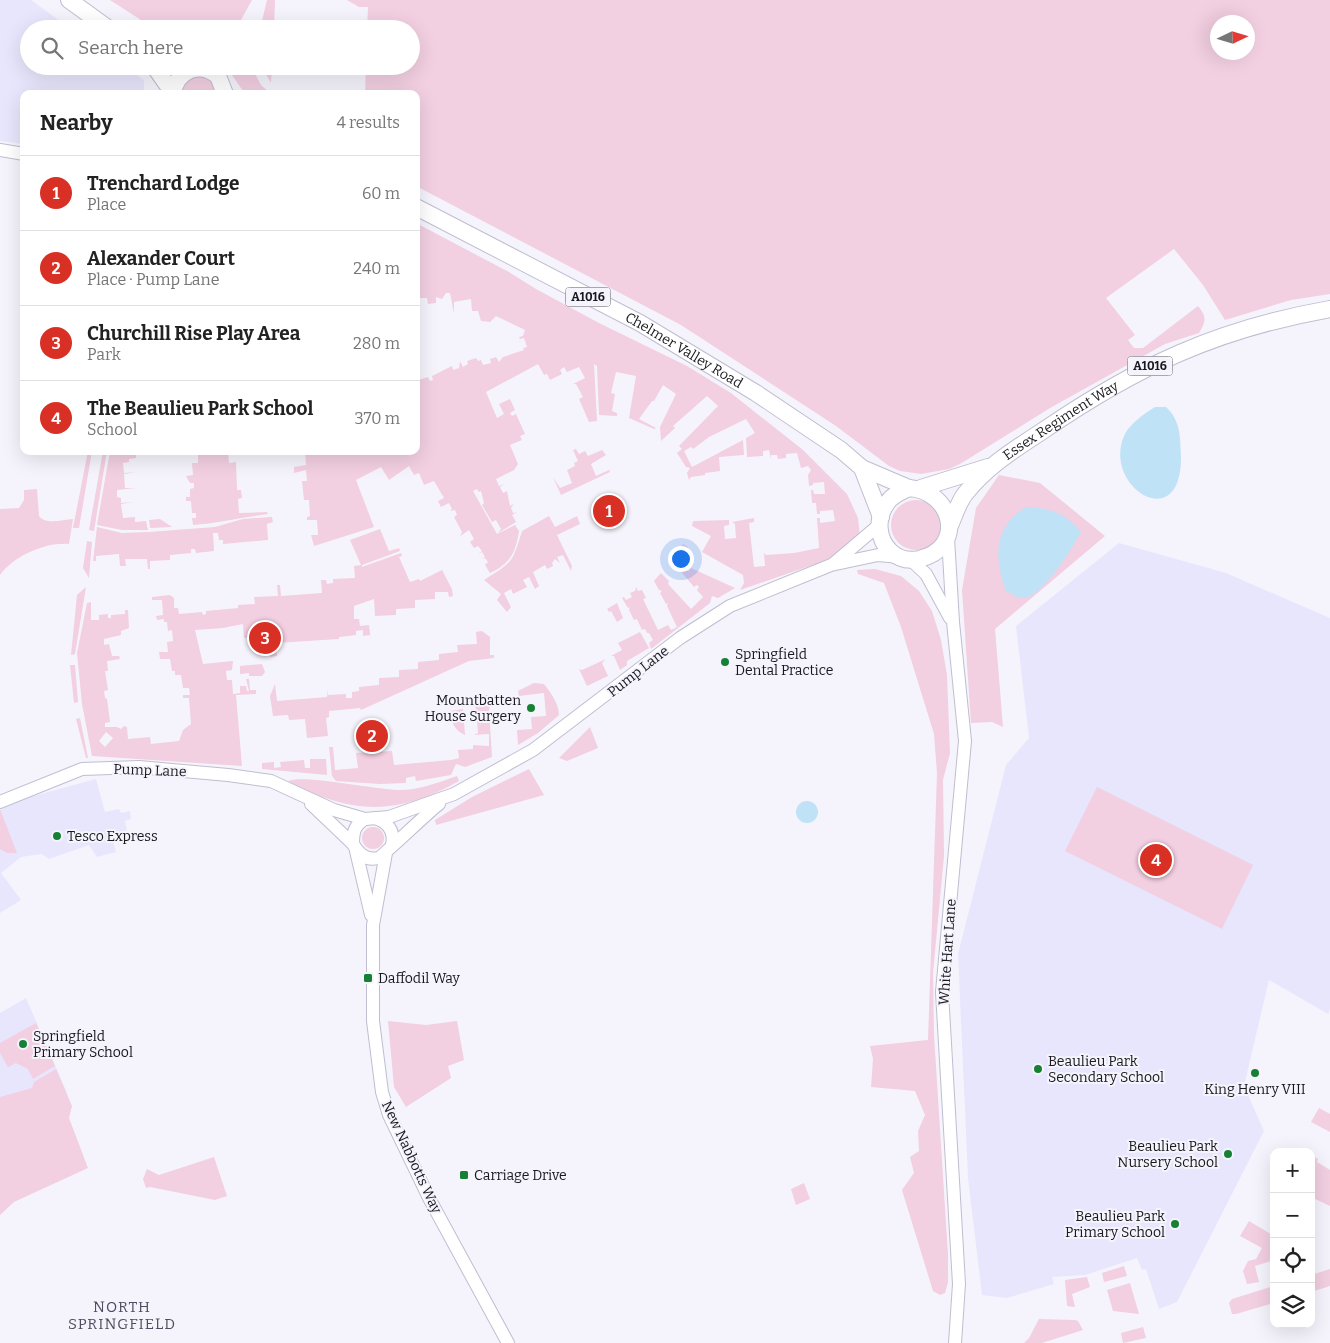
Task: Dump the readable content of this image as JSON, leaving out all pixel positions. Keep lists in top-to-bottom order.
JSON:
{
  "streets": {
    "main road": ["A1016", "Chelmer Valley Road", "Essex Regiment Way"],
    "street": ["Pump Lane", "White Hart Lane", "New Nabbotts Way"]
  },
  "crossings": [
    ["A1016", "Chelmer Valley Road"],
    ["A1016", "Essex Regiment Way"],
    ["A1016", "Pump Lane"],
    ["A1016", "White Hart Lane"],
    ["Chelmer Valley Road", "Essex Regiment Way"],
    ["Chelmer Valley Road", "Pump Lane"],
    ["Chelmer Valley Road", "White Hart Lane"],
    ["Essex Regiment Way", "Pump Lane"],
    ["Essex Regiment Way", "White Hart Lane"],
    ["Pump Lane", "White Hart Lane"],
    ["Pump Lane", "New Nabbotts Way"]
  ],
  "districts": ["NORTH SPRINGFIELD"],
  "places": {
    "other": [
      "Springfield Dental Practice",
      "Mountbatten House Surgery",
      "Tesco Express",
      "Springfield Primary School",
      "Beaulieu Park Secondary School",
      "King Henry VIII",
      "Beaulieu Park Nursery School",
      "Beaulieu Park Primary School"
    ],
    "transit": ["Daffodil Way", "Carriage Drive"]
  },
  "north": "right",
  "page": {
    "search": "Search here",
    "heading": ["Nearby", "4 results"],
    "list": [
      {
        "mark": "1",
        "name": "Trenchard Lodge",
        "note": "Place",
        "value": "60 m"
      },
      {
        "mark": "2",
        "name": "Alexander Court",
        "note": "Place · Pump Lane",
        "value": "240 m"
      },
      {
        "mark": "3",
        "name": "Churchill Rise Play Area",
        "note": "Park",
        "value": "280 m"
      },
      {
        "mark": "4",
        "name": "The Beaulieu Park School",
        "note": "School",
        "value": "370 m"
      }
    ],
    "pins": [
      "1",
      "3",
      "2",
      "4"
    ],
    "map_buttons": ["+", "−"]
  }
}
